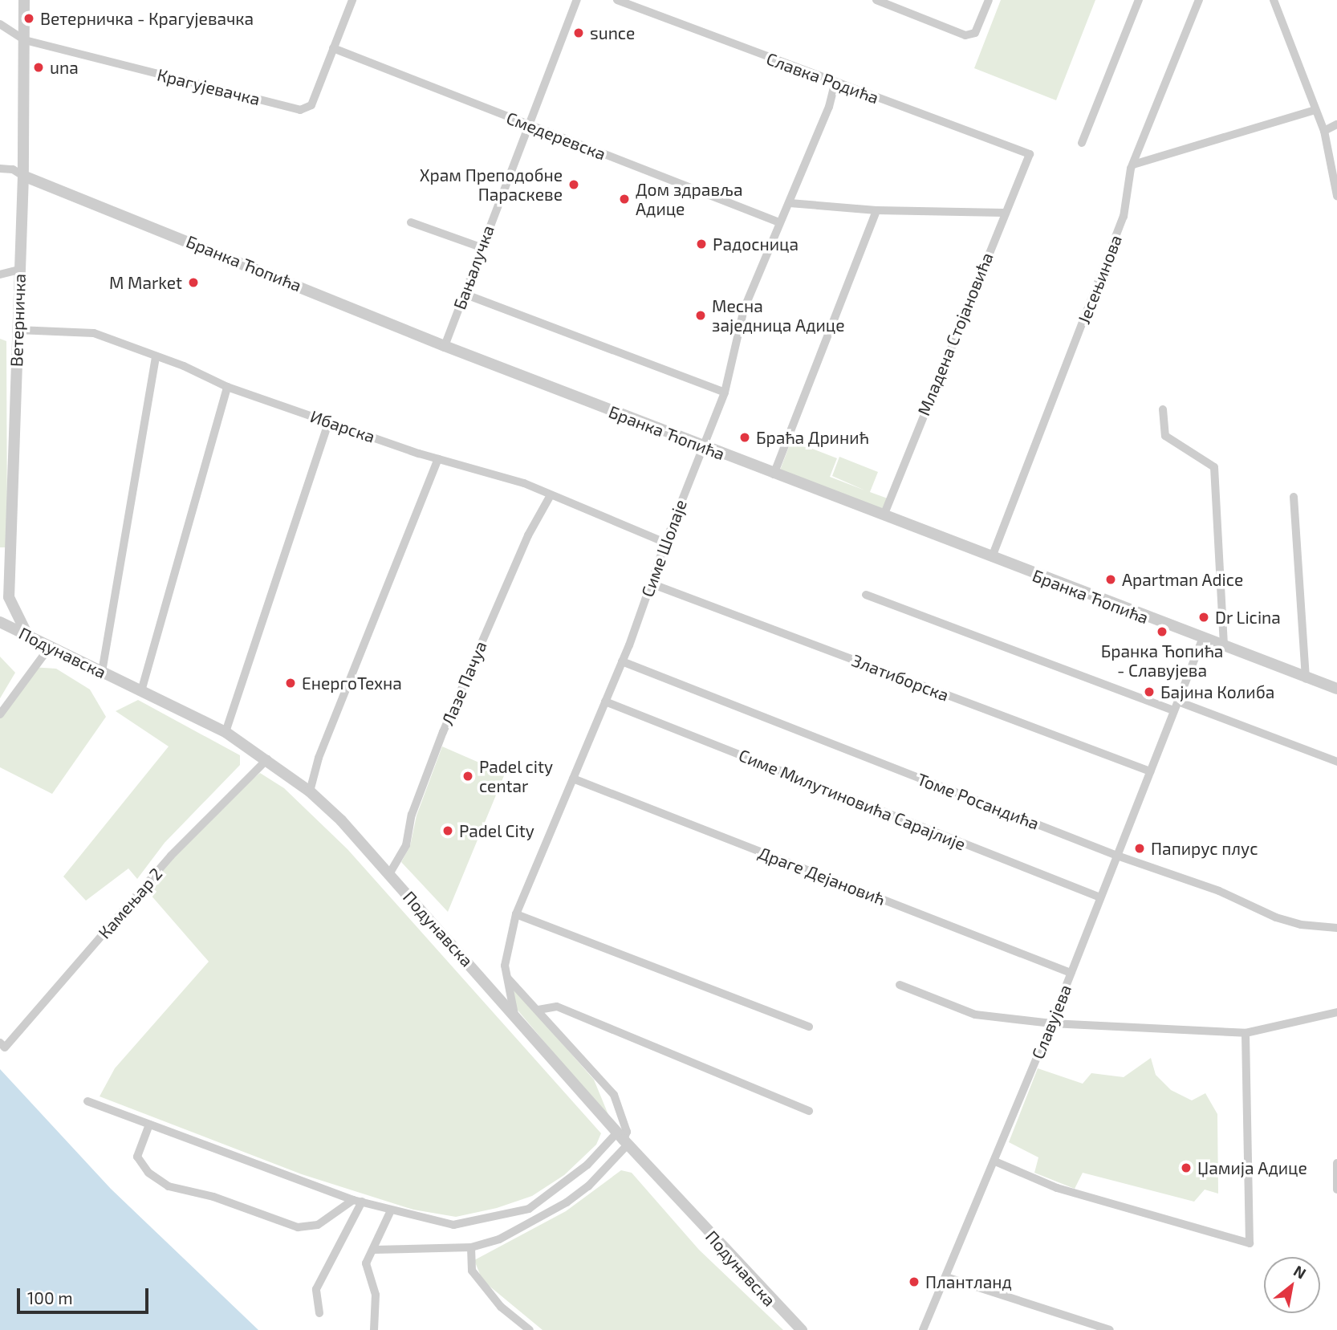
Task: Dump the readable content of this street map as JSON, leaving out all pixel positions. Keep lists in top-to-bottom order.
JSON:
{
  "streets": {
    "street": [
      "Славка Родића",
      "Крагујевачка",
      "Смедеревска",
      "Бранка Ћопића",
      "Бањалучка",
      "Јесењинова",
      "Ветерничка",
      "Младена Стојановића",
      "Ибарска",
      "Симе Шолаје",
      "Подунавска",
      "Златиборска",
      "Лазе Пачуа",
      "Симе Милутиновића Сарајлије",
      "Томе Росандића",
      "Драге Дејановић",
      "Камењар 2",
      "Славујева"
    ]
  },
  "crossings": [
    ["Славка Родића", "Младена Стојановића"],
    ["Славка Родића", "Симе Шолаје"],
    ["Крагујевачка", "Смедеревска"],
    ["Крагујевачка", "Ветерничка"],
    ["Смедеревска", "Бањалучка"],
    ["Смедеревска", "Симе Шолаје"],
    ["Бранка Ћопића", "Бањалучка"],
    ["Бранка Ћопића", "Јесењинова"],
    ["Бранка Ћопића", "Ветерничка"],
    ["Бранка Ћопића", "Младена Стојановића"],
    ["Бранка Ћопића", "Симе Шолаје"],
    ["Бранка Ћопића", "Славујева"],
    ["Ветерничка", "Ибарска"],
    ["Ветерничка", "Подунавска"],
    ["Ибарска", "Симе Шолаје"],
    ["Ибарска", "Лазе Пачуа"],
    ["Симе Шолаје", "Подунавска"],
    ["Симе Шолаје", "Златиборска"],
    ["Симе Шолаје", "Симе Милутиновића Сарајлије"],
    ["Симе Шолаје", "Томе Росандића"],
    ["Симе Шолаје", "Драге Дејановић"],
    ["Подунавска", "Лазе Пачуа"],
    ["Подунавска", "Камењар 2"],
    ["Златиборска", "Славујева"],
    ["Симе Милутиновића Сарајлије", "Славујева"],
    ["Томе Росандића", "Славујева"],
    ["Драге Дејановић", "Славујева"]
  ],
  "places": [
    "Ветерничка - Крагујевачка",
    "sunce",
    "una",
    "Храм Преподобне Параскеве",
    "Дом здравља Адице",
    "Радосница",
    "M Market",
    "Месна заједница Адице",
    "Браћа Дринић",
    "Apartman Adice",
    "Dr Licina",
    "Бранка Ћопића - Славујева",
    "ЕнергоТехна",
    "Бајина Колиба",
    "Padel city centar",
    "Padel City",
    "Папирус плус",
    "Џамија Адице",
    "Плантланд"
  ],
  "scale_bar": "100 m",
  "north": "top right"
}
